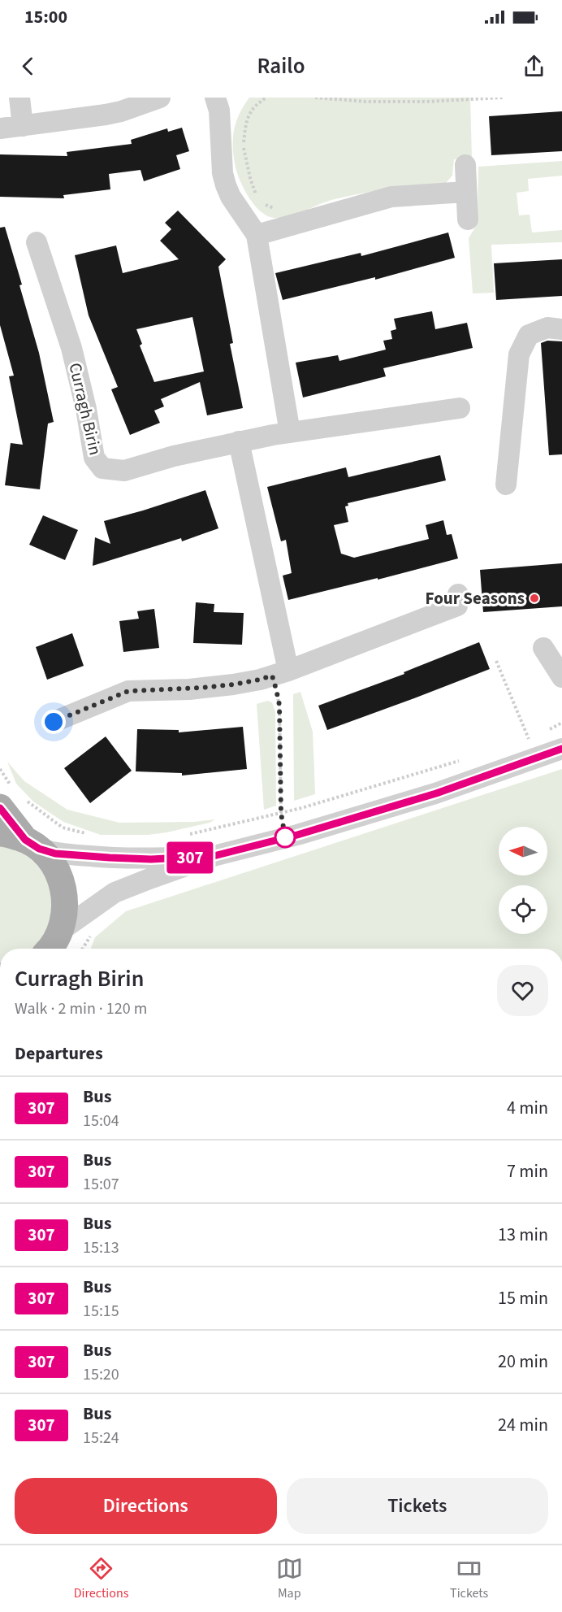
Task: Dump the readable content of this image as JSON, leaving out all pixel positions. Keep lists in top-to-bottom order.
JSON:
{
  "streets": {
    "street": ["Curragh Birin"]
  },
  "places": ["Four Seasons"],
  "lines": ["bus line 307"],
  "north": "left",
  "page": {
    "status": "15:00",
    "header": "Railo",
    "on_map": "307",
    "heading": [
      ["Curragh Birin", "Walk · 2 min · 120 m"],
      "Departures"
    ],
    "list": [
      {
        "mark": "307",
        "name": "Bus",
        "note": "15:04",
        "value": "4 min"
      },
      {
        "mark": "307",
        "name": "Bus",
        "note": "15:07",
        "value": "7 min"
      },
      {
        "mark": "307",
        "name": "Bus",
        "note": "15:13",
        "value": "13 min"
      },
      {
        "mark": "307",
        "name": "Bus",
        "note": "15:15",
        "value": "15 min"
      },
      {
        "mark": "307",
        "name": "Bus",
        "note": "15:20",
        "value": "20 min"
      },
      {
        "mark": "307",
        "name": "Bus",
        "note": "15:24",
        "value": "24 min"
      }
    ],
    "buttons": ["Directions", "Tickets"],
    "tabs": ["Directions", "Map", "Tickets"]
  }
}
